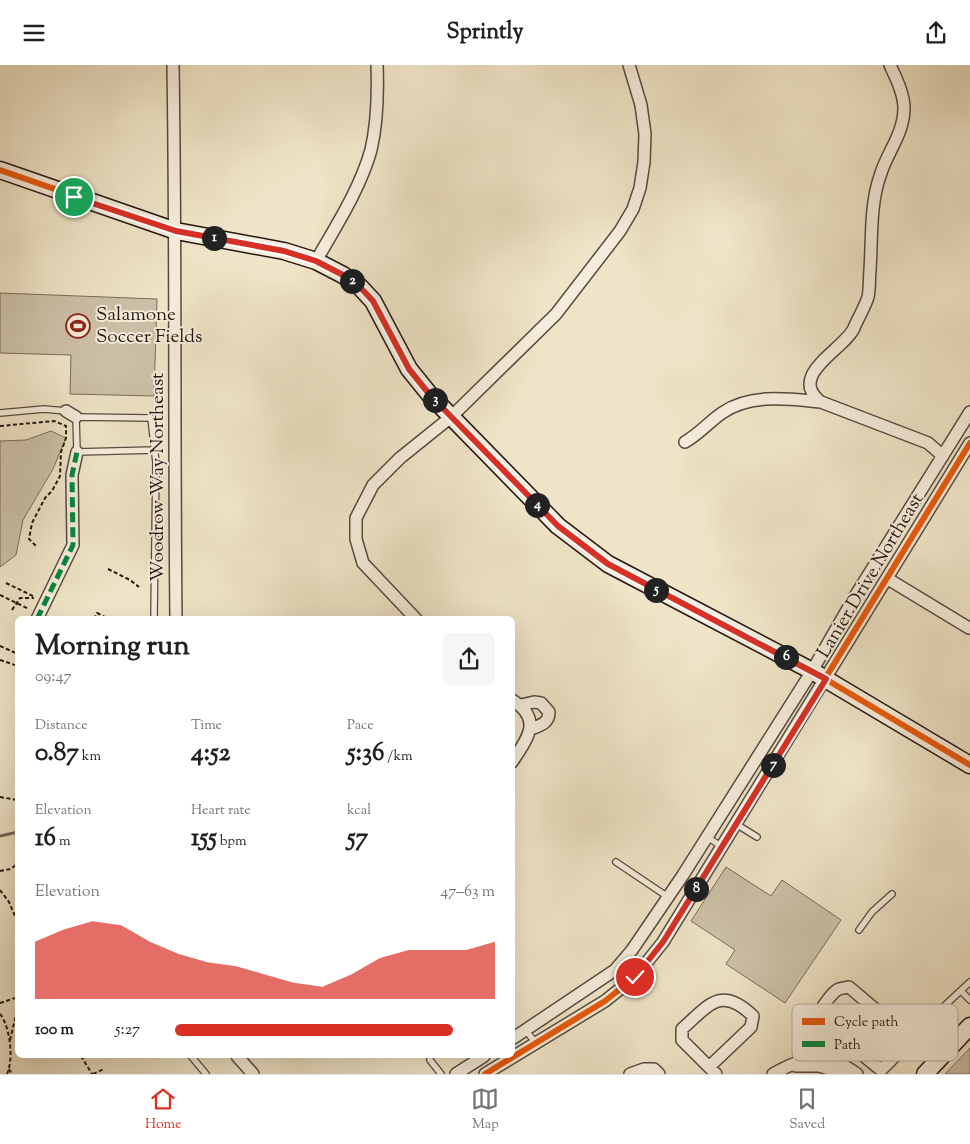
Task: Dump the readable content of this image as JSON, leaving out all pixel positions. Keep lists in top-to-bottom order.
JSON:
{
  "streets": {
    "street": ["Woodrow Way Northeast", "Lanier Drive Northeast"]
  },
  "places": {
    "sports": ["Salamone Soccer Fields"]
  },
  "legend": ["Cycle path", "Path"],
  "page": {
    "header": "Sprintly",
    "pins": [
      "1",
      "2",
      "3",
      "4",
      "5",
      "6",
      "7",
      "8"
    ],
    "heading": ["Morning run", "09:47"],
    "stats": [
      ["Distance", "0.87 km"],
      ["Time", "4:52"],
      ["Pace", "5:36 /km"],
      ["Elevation", "16 m"],
      ["Heart rate", "155 bpm"],
      ["kcal", "57"]
    ],
    "chart": ["Elevation", "47–63 m"],
    "list": [
      {
        "name": "100 m",
        "note": "5:27"
      }
    ],
    "tabs": ["Home", "Map", "Saved"]
  }
}
